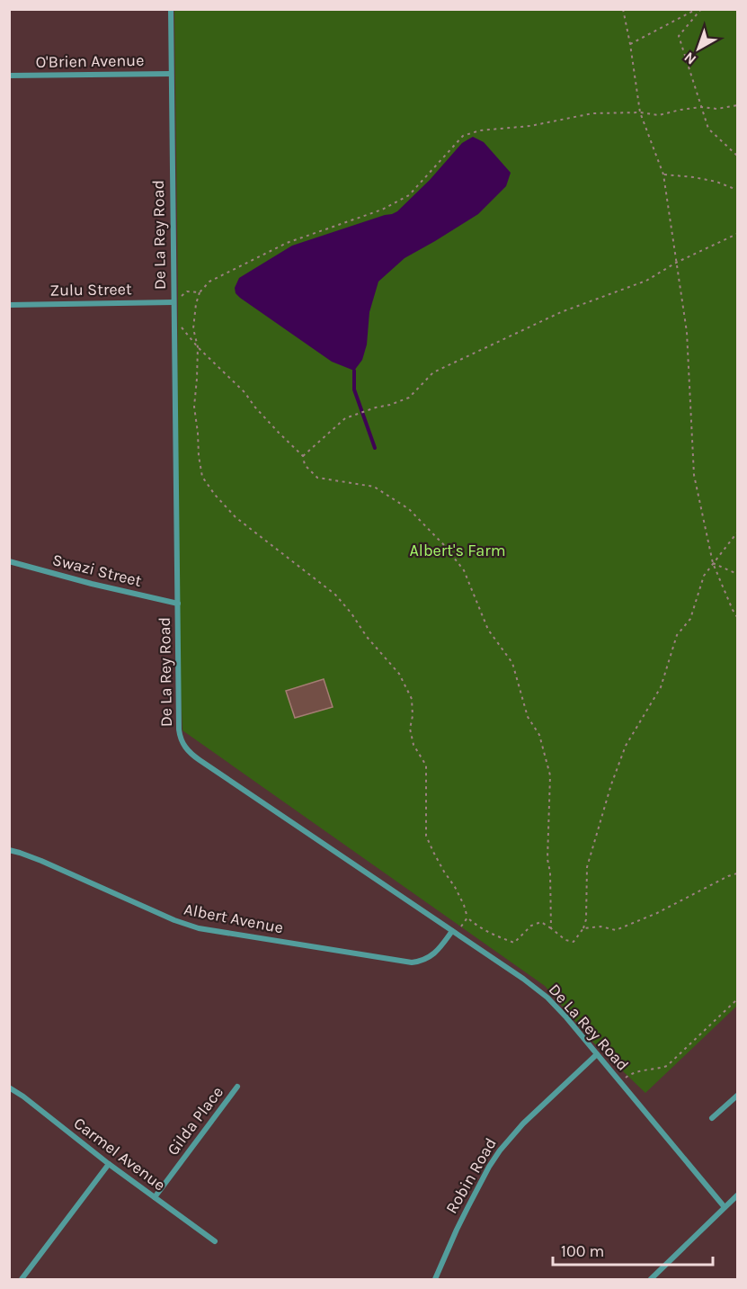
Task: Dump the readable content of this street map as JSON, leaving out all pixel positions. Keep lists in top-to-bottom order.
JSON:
{
  "streets": {
    "street": [
      "O'Brien Avenue",
      "De La Rey Road",
      "Zulu Street",
      "Swazi Street",
      "Albert Avenue",
      "Gilda Place",
      "Carmel Avenue",
      "Robin Road"
    ]
  },
  "crossings": [
    ["O'Brien Avenue", "De La Rey Road"],
    ["De La Rey Road", "Zulu Street"],
    ["De La Rey Road", "Swazi Street"],
    ["De La Rey Road", "Albert Avenue"],
    ["De La Rey Road", "Robin Road"],
    ["Gilda Place", "Carmel Avenue"]
  ],
  "parks": ["Albert's Farm"],
  "scale_bar": "100 m",
  "north": "bottom left"
}
